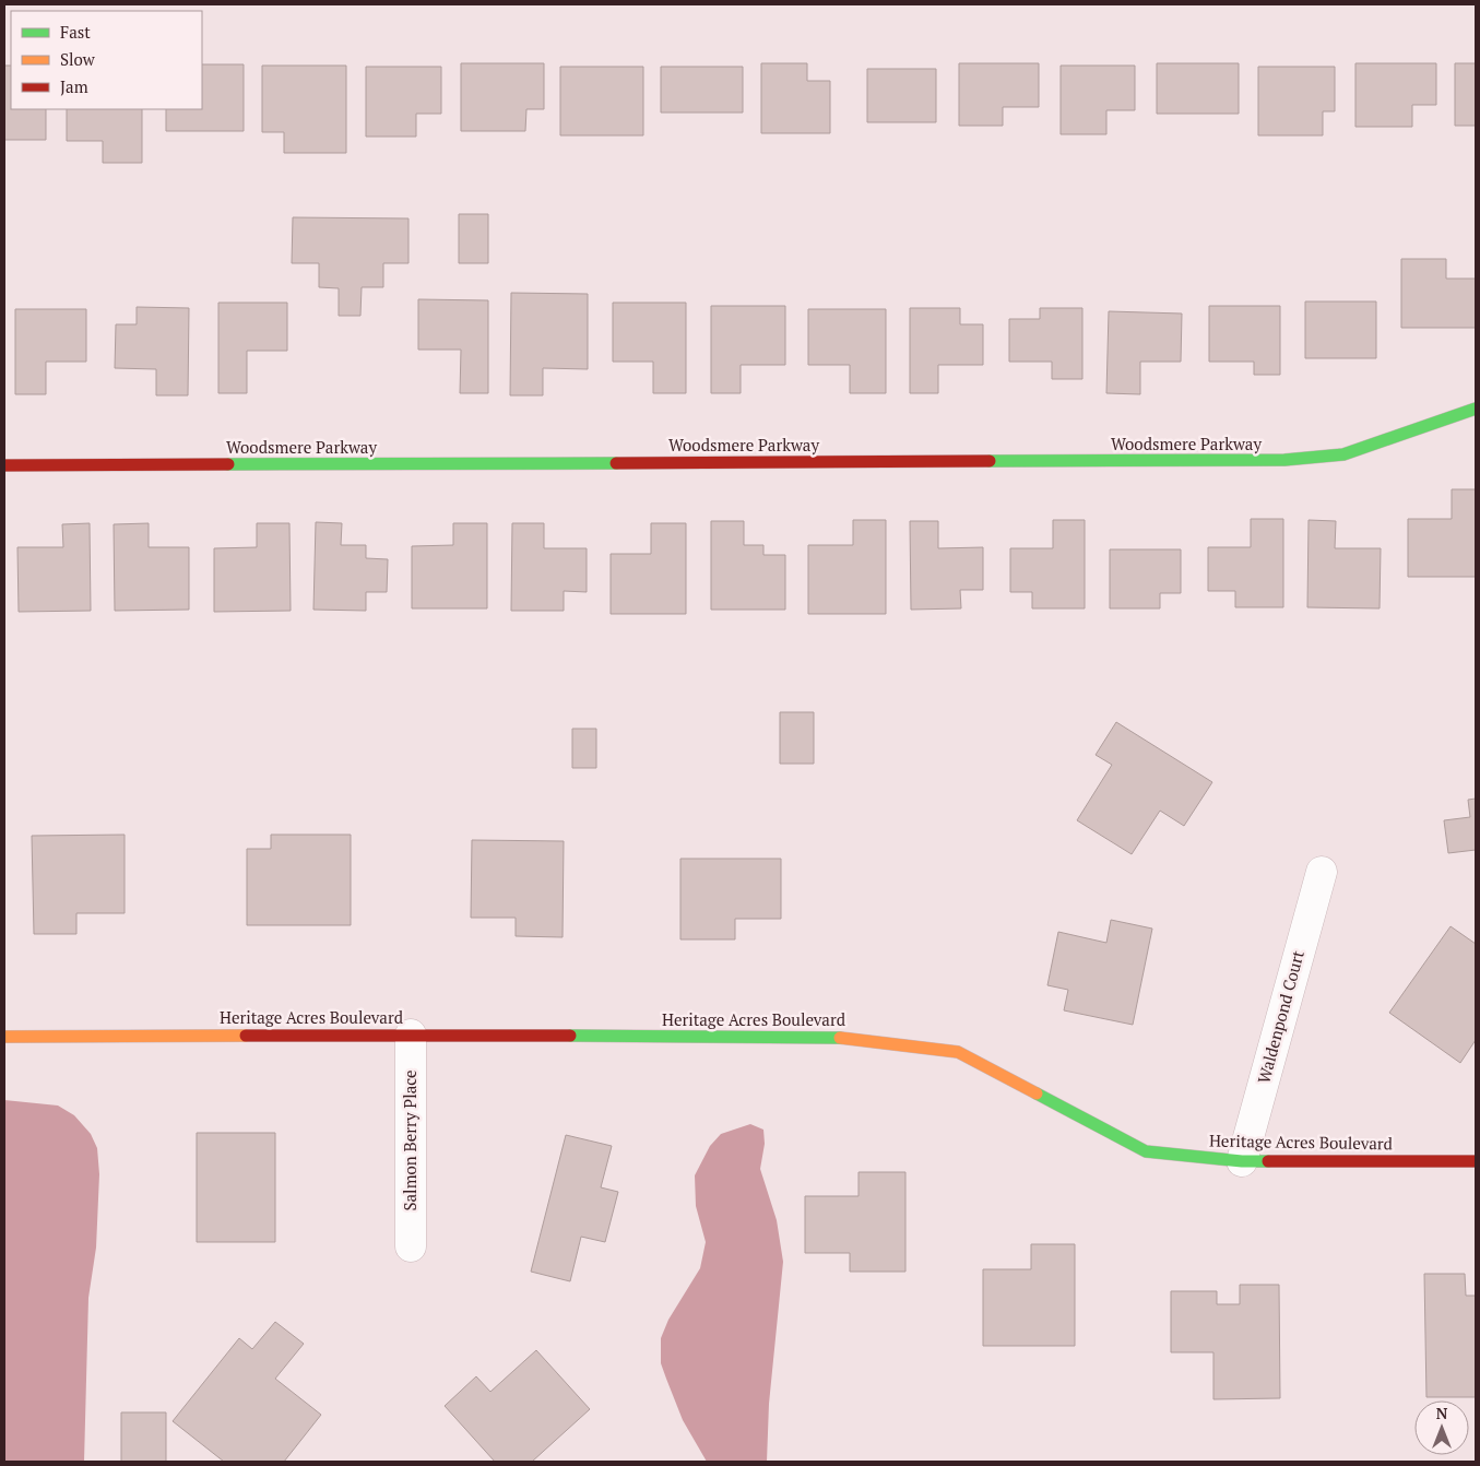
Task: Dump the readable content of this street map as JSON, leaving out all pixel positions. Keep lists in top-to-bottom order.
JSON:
{
  "streets": {
    "street": [
      "Woodsmere Parkway",
      "Waldenpond Court",
      "Heritage Acres Boulevard",
      "Salmon Berry Place"
    ]
  },
  "crossings": [
    ["Waldenpond Court", "Heritage Acres Boulevard"],
    ["Heritage Acres Boulevard", "Salmon Berry Place"]
  ],
  "legend": ["Fast", "Slow", "Jam"],
  "north": "top"
}
